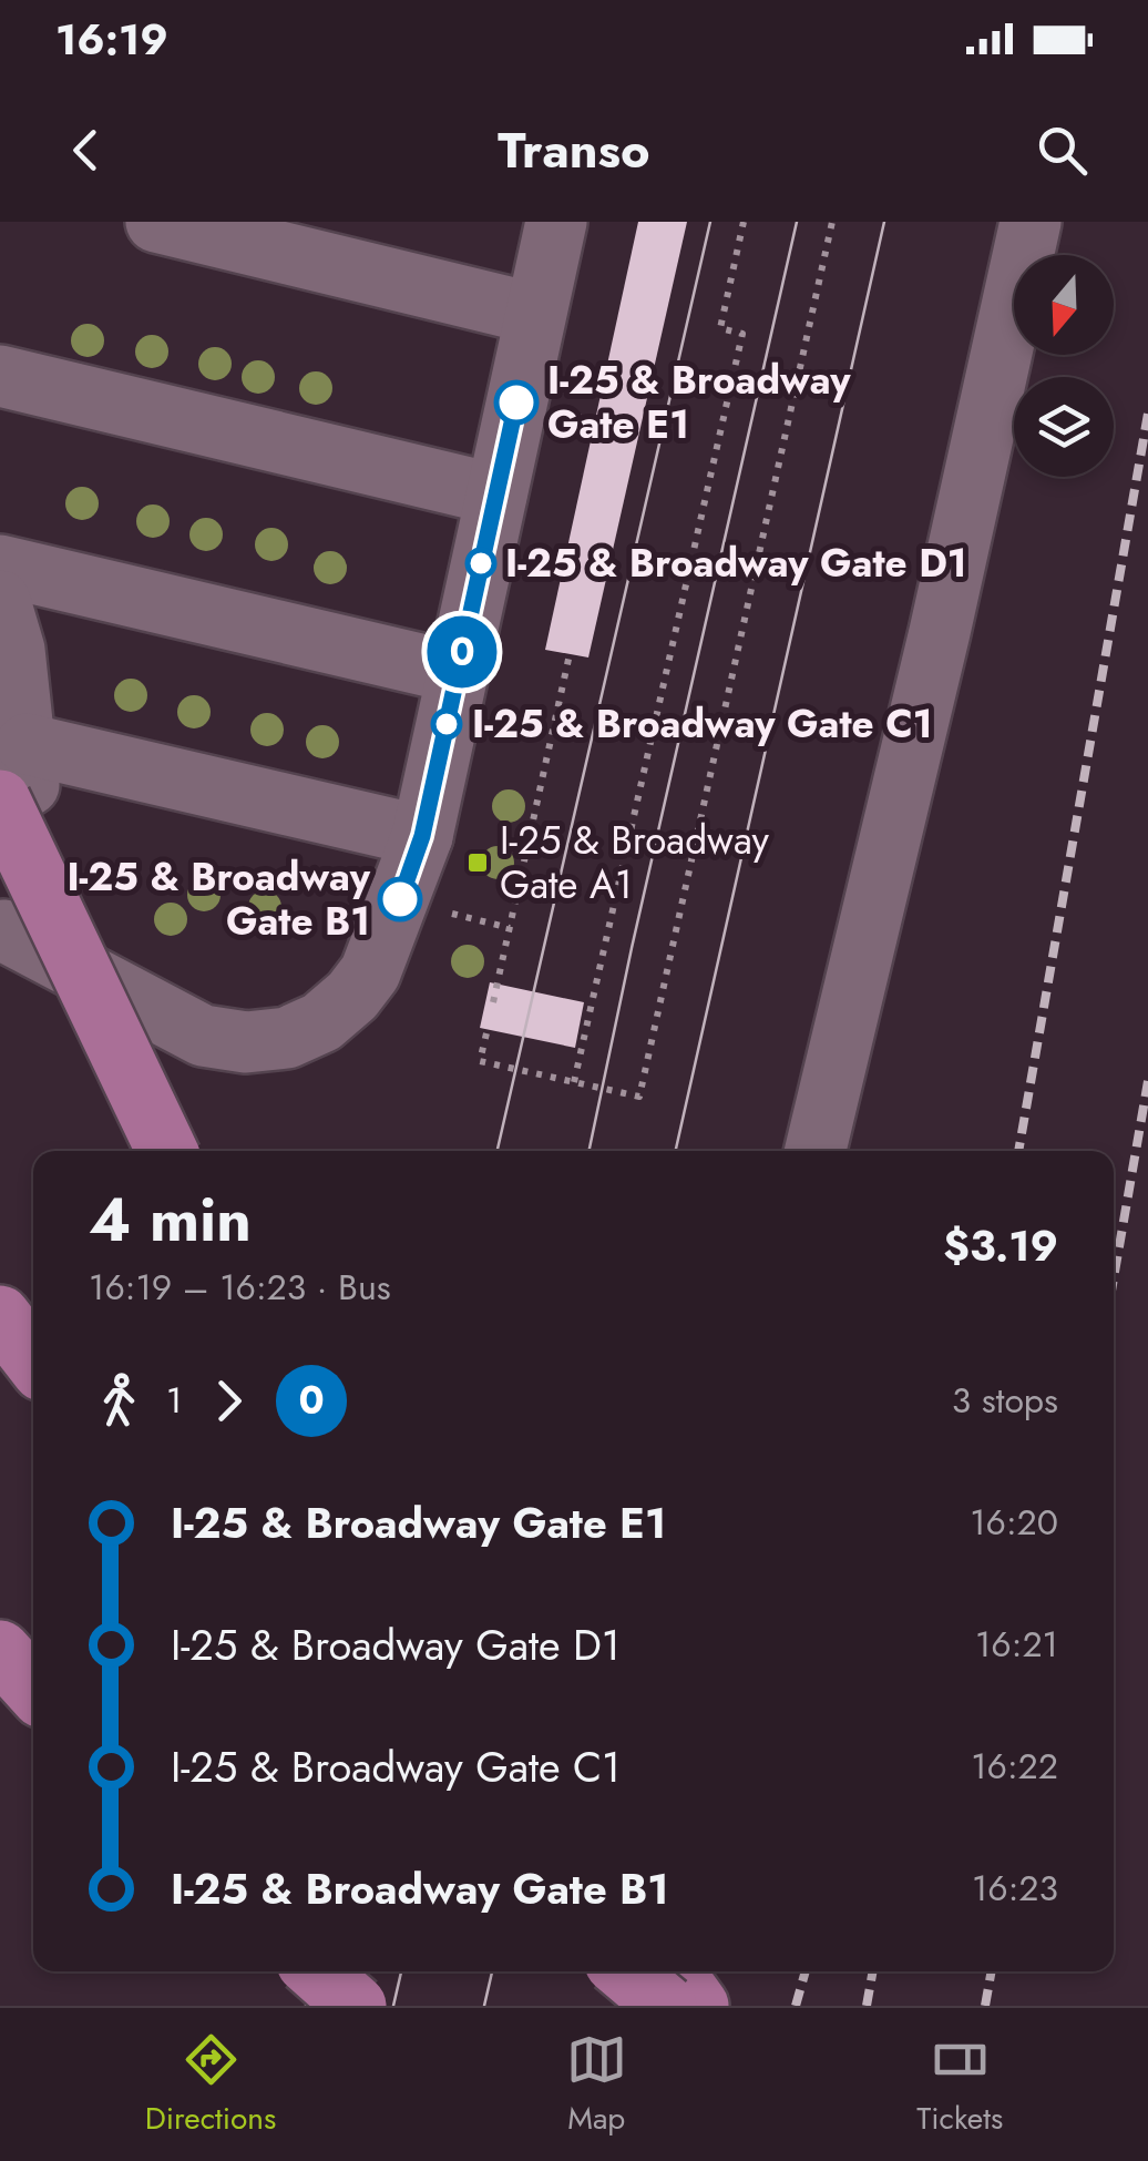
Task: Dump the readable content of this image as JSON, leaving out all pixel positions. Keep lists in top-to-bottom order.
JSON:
{
  "places": {
    "other": [
      "I-25 & Broadway Gate E1",
      "I-25 & Broadway Gate D1",
      "I-25 & Broadway Gate C1",
      "I-25 & Broadway Gate B1"
    ],
    "transit": ["I-25 & Broadway Gate A1"]
  },
  "lines": ["bus line 0"],
  "north": "bottom",
  "page": {
    "status": "16:19",
    "header": "Transo",
    "on_map": "0",
    "heading": ["4 min", "16:19 – 16:23 · Bus", "$3.19"],
    "legs": ["1", "0", "3 stops"],
    "list": [
      {
        "name": "I-25 & Broadway Gate E1",
        "value": "16:20"
      },
      {
        "name": "I-25 & Broadway Gate D1",
        "value": "16:21"
      },
      {
        "name": "I-25 & Broadway Gate C1",
        "value": "16:22"
      },
      {
        "name": "I-25 & Broadway Gate B1",
        "value": "16:23"
      }
    ],
    "tabs": ["Directions", "Map", "Tickets"]
  }
}
